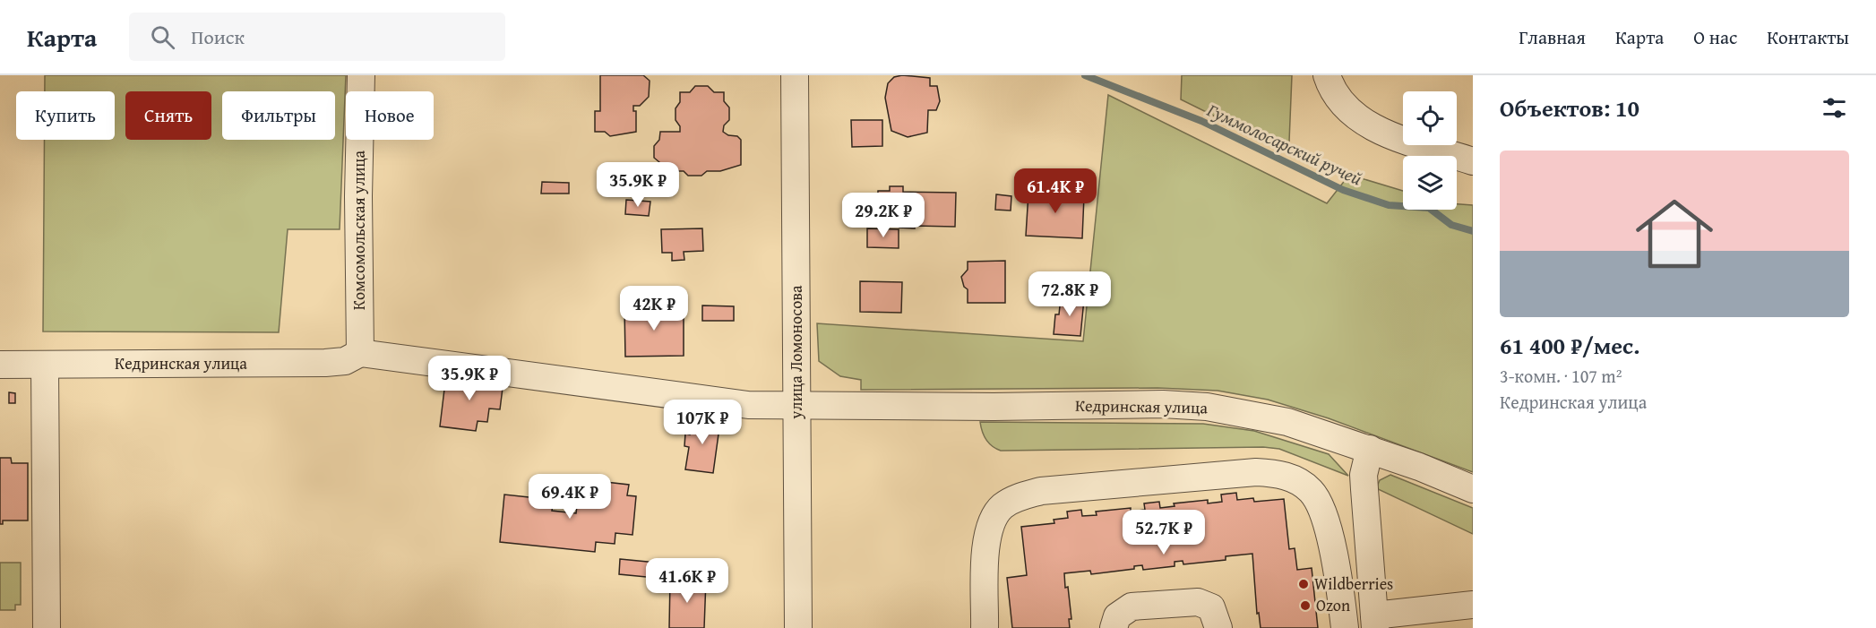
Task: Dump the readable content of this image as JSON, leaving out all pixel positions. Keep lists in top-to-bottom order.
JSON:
{
  "streets": {
    "street": ["Комсомольская улица", "улица Ломоносова", "Кедринская улица"]
  },
  "crossings": [
    ["Комсомольская улица", "Кедринская улица"],
    ["улица Ломоносова", "Кедринская улица"]
  ],
  "water": ["Гуммолосарский ручей"],
  "places": ["Wildberries", "Ozon"],
  "page": {
    "header": "Карта",
    "search": "Поиск",
    "nav": [
      "Главная",
      "Карта",
      "О нас",
      "Контакты"
    ],
    "heading": "Объектов: 10",
    "chip": [
      "Купить",
      "Снять",
      "Фильтры",
      "Новое"
    ],
    "list": [
      {
        "name": "61 400 ₽/мес.",
        "note": "3-комн. · 107 m² · Кедринская улица"
      }
    ],
    "price": [
      "35.9K ₽",
      "61.4K ₽",
      "29.2K ₽",
      "72.8K ₽",
      "42K ₽",
      "35.9K ₽",
      "107K ₽",
      "69.4K ₽",
      "52.7K ₽",
      "41.6K ₽"
    ]
  }
}
